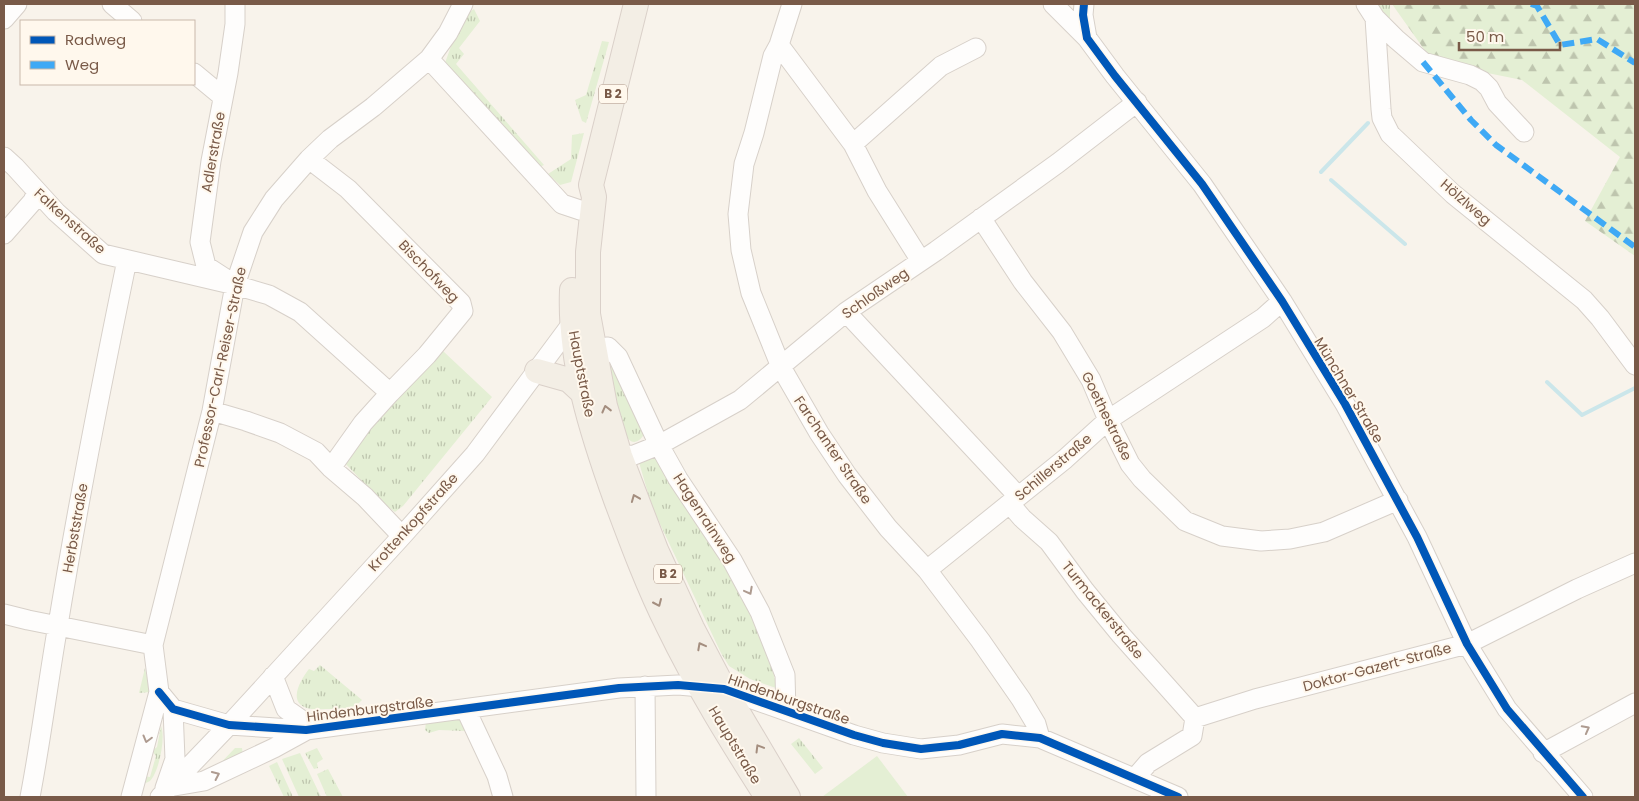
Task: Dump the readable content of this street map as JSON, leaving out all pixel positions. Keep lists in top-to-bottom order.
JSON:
{
  "streets": {
    "main road": ["B 2", "Hauptstraße"],
    "street": [
      "Adlerstraße",
      "Hölzlweg",
      "Falkenstraße",
      "Bischofweg",
      "Schloßweg",
      "Professor-Carl-Reiser-Straße",
      "Münchner Straße",
      "Goethestraße",
      "Farchanter Straße",
      "Schillerstraße",
      "Hagenrainweg",
      "Krottenkopfstraße",
      "Herbststraße",
      "Turmackerstraße",
      "Doktor-Gazert-Straße",
      "Hindenburgstraße"
    ]
  },
  "crossings": [
    ["Adlerstraße", "Falkenstraße"],
    ["Adlerstraße", "Professor-Carl-Reiser-Straße"],
    ["Falkenstraße", "Professor-Carl-Reiser-Straße"],
    ["Falkenstraße", "Herbststraße"],
    ["Bischofweg", "Professor-Carl-Reiser-Straße"],
    ["Schloßweg", "Hauptstraße"],
    ["Schloßweg", "Münchner Straße"],
    ["Schloßweg", "Goethestraße"],
    ["Schloßweg", "Farchanter Straße"],
    ["Schloßweg", "Hagenrainweg"],
    ["Schloßweg", "Turmackerstraße"],
    ["Hauptstraße", "Hagenrainweg"],
    ["Hauptstraße", "Krottenkopfstraße"],
    ["Hauptstraße", "Hindenburgstraße"],
    ["Münchner Straße", "Goethestraße"],
    ["Münchner Straße", "Schillerstraße"],
    ["Münchner Straße", "Doktor-Gazert-Straße"],
    ["Goethestraße", "Schillerstraße"],
    ["Farchanter Straße", "Schillerstraße"],
    ["Farchanter Straße", "Hindenburgstraße"],
    ["Schillerstraße", "Turmackerstraße"],
    ["Hagenrainweg", "Hindenburgstraße"],
    ["Krottenkopfstraße", "Hindenburgstraße"],
    ["Turmackerstraße", "Doktor-Gazert-Straße"]
  ],
  "one_way": ["Hagenrainweg"],
  "legend": ["Radweg", "Weg"],
  "scale_bar": "50 m"
}
